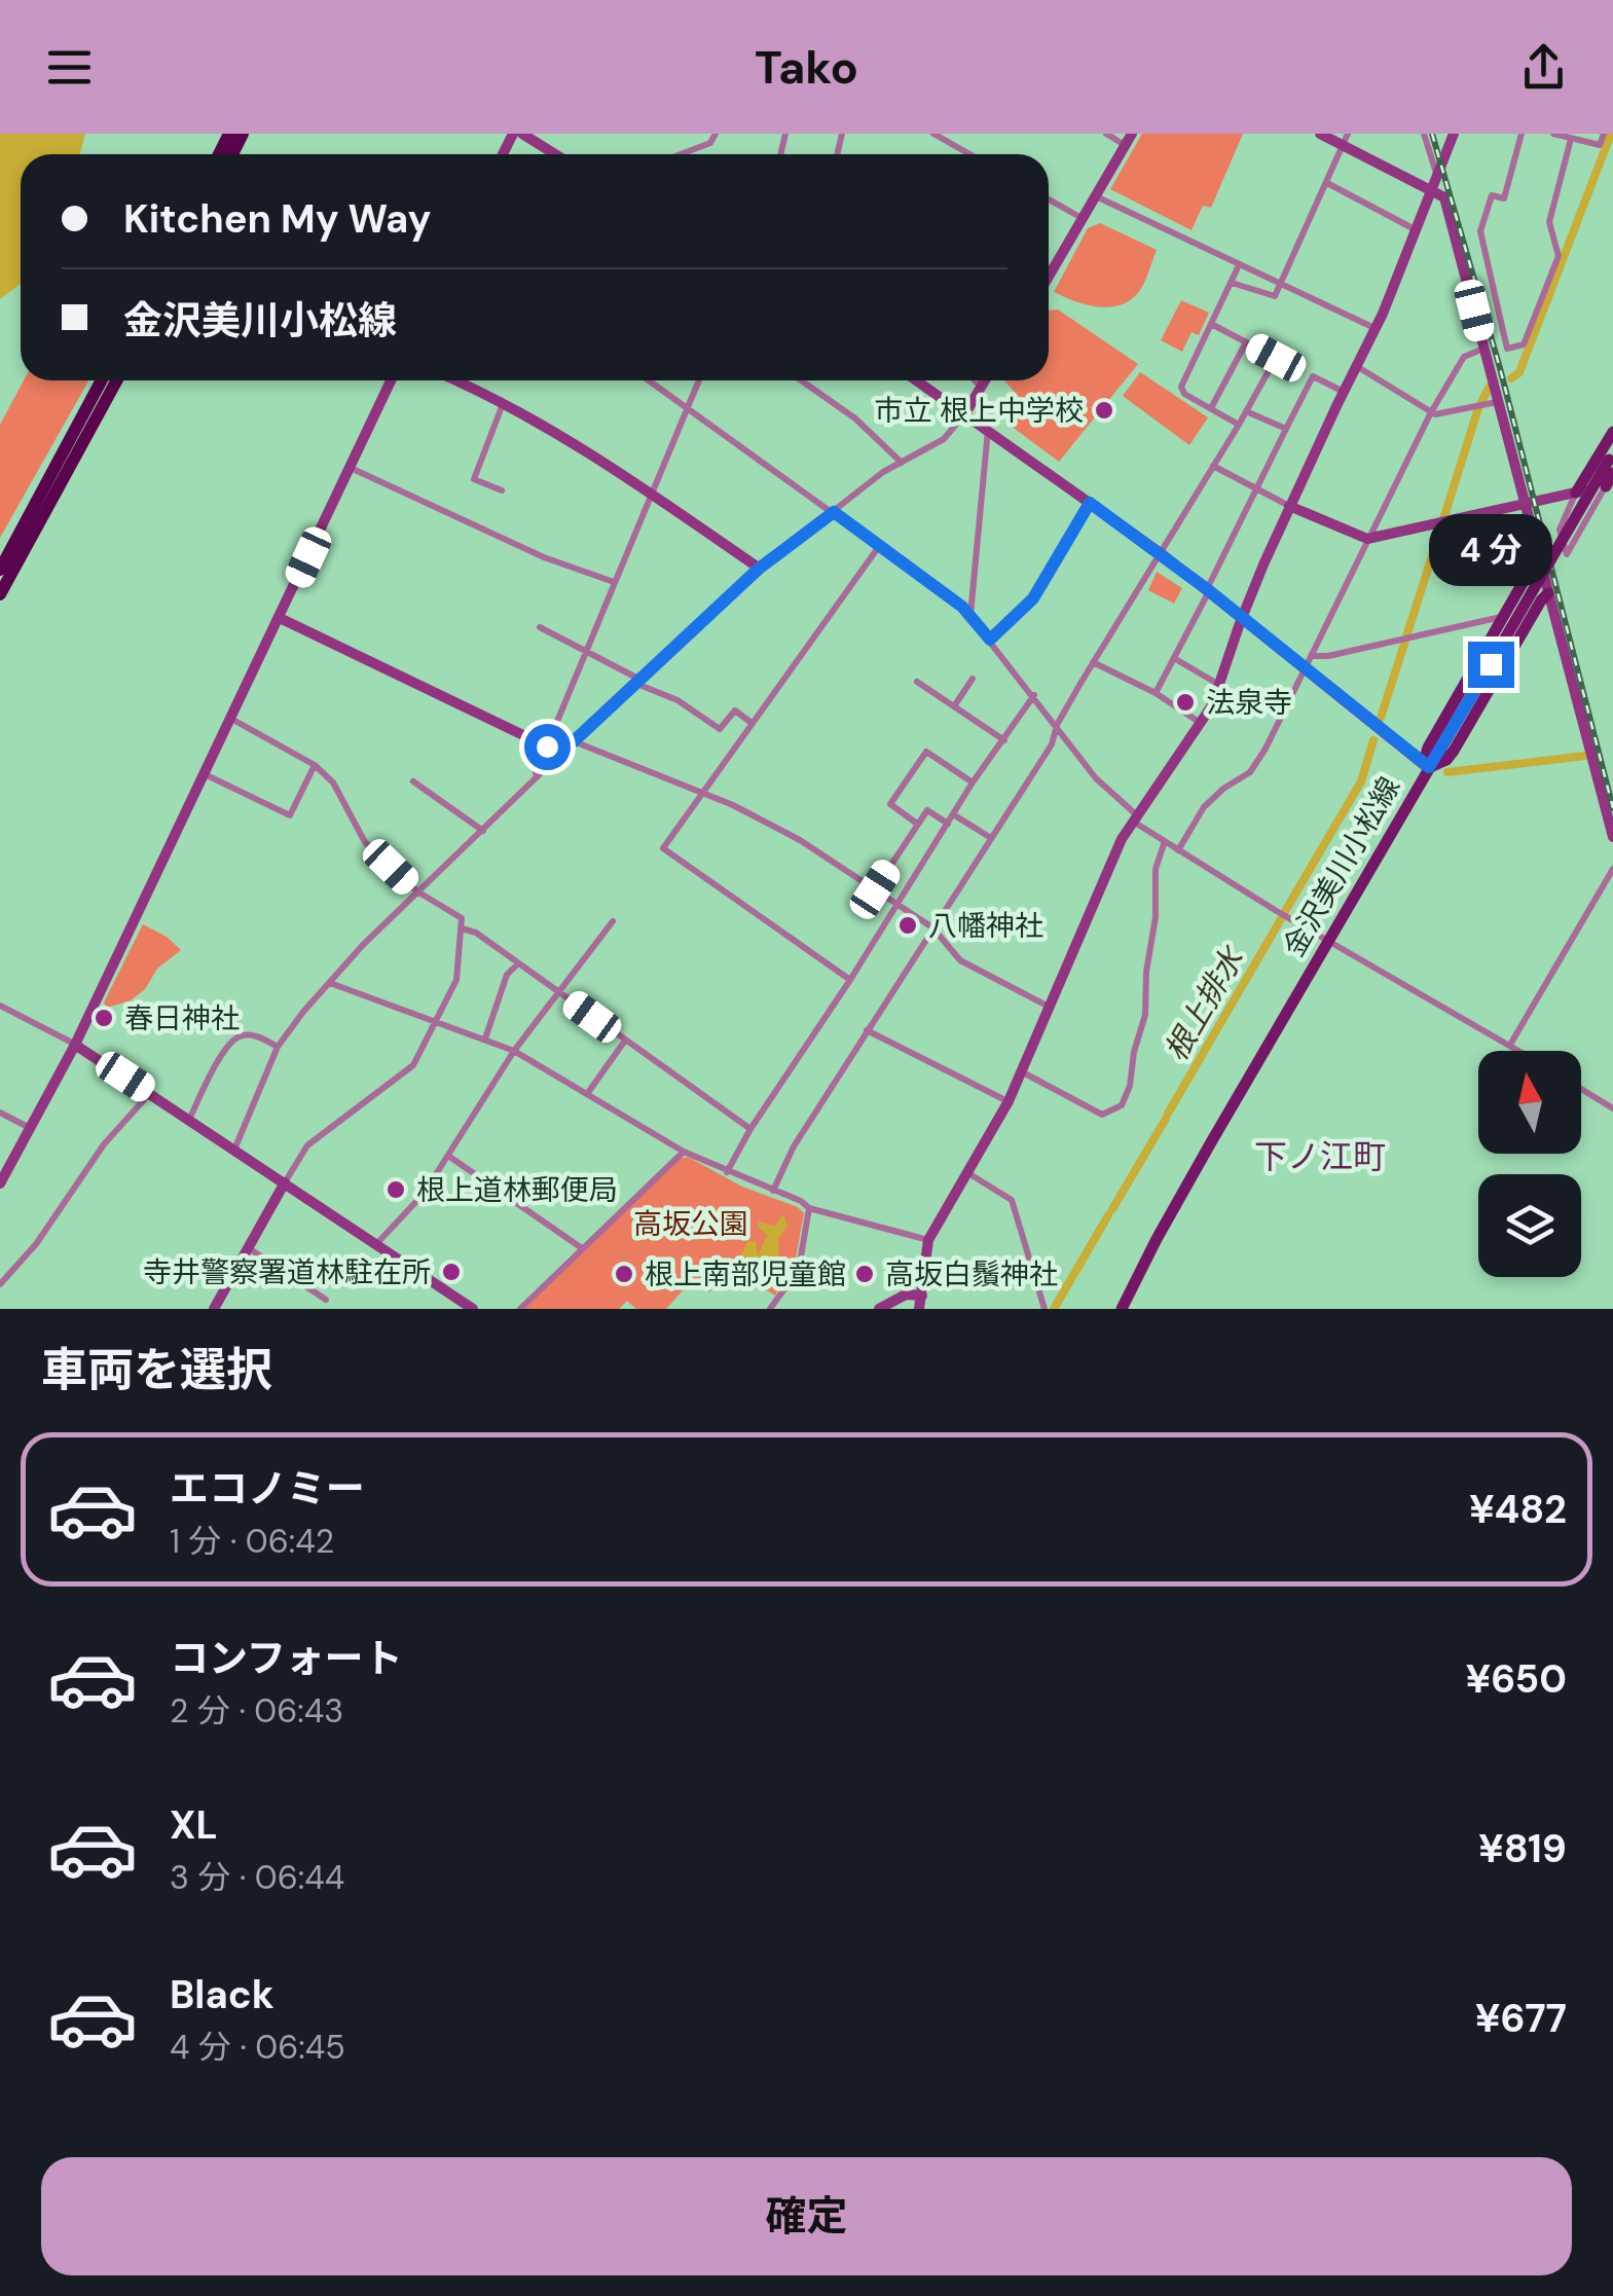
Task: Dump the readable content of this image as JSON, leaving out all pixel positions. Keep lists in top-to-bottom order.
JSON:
{
  "streets": {
    "main road": ["金沢美川小松線"]
  },
  "districts": ["下ノ江町"],
  "water": ["根上排水"],
  "parks": ["高坂公園"],
  "places": [
    "市立 根上中学校",
    "法泉寺",
    "八幡神社",
    "春日神社",
    "根上道林郵便局",
    "寺井警察署道林駐在所",
    "根上南部児童館",
    "高坂白鬚神社"
  ],
  "north": "top",
  "page": {
    "header": "Tako",
    "banner": ["Kitchen My Way", "金沢美川小松線"],
    "bubble": "4 分",
    "heading": "車両を選択",
    "list": [
      {
        "name": "エコノミー",
        "note": "1 分 · 06:42",
        "value": "¥482"
      },
      {
        "name": "コンフォート",
        "note": "2 分 · 06:43",
        "value": "¥650"
      },
      {
        "name": "XL",
        "note": "3 分 · 06:44",
        "value": "¥819"
      },
      {
        "name": "Black",
        "note": "4 分 · 06:45",
        "value": "¥677"
      }
    ],
    "buttons": "確定"
  }
}
